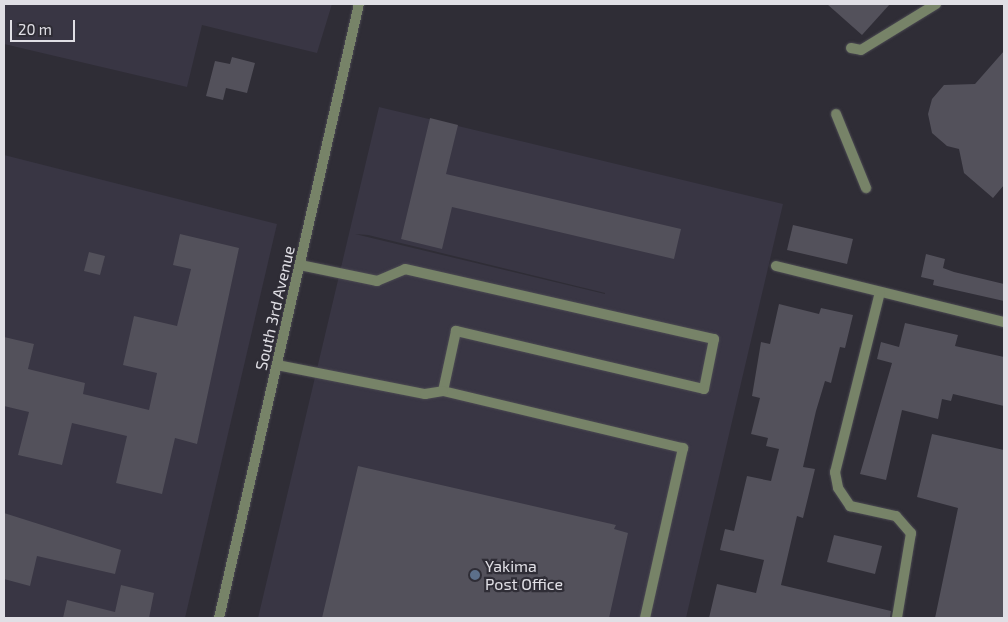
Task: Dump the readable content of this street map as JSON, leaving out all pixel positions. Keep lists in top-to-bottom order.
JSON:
{
  "streets": {
    "street": ["South 3rd Avenue"]
  },
  "places": ["Yakima Post Office"],
  "scale_bar": "20 m"
}
